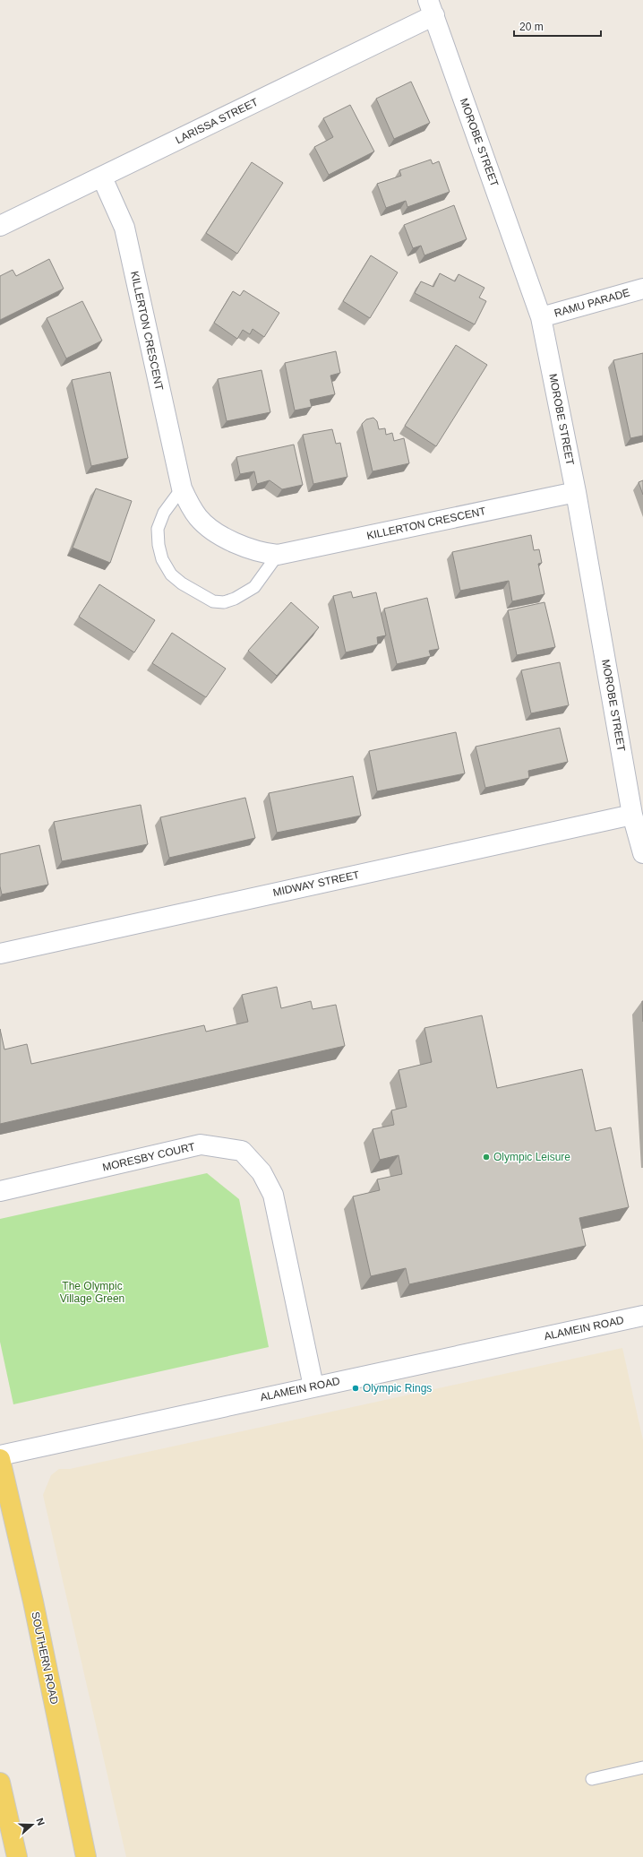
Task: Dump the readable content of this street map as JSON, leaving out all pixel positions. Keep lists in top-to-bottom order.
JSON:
{
  "streets": {
    "main road": ["SOUTHERN ROAD"],
    "street": [
      "LARISSA STREET",
      "MOROBE STREET",
      "RAMU PARADE",
      "KILLERTON CRESCENT",
      "MIDWAY STREET",
      "MORESBY COURT",
      "ALAMEIN ROAD"
    ]
  },
  "crossings": [
    ["LARISSA STREET", "MOROBE STREET"],
    ["LARISSA STREET", "KILLERTON CRESCENT"],
    ["MOROBE STREET", "RAMU PARADE"],
    ["MOROBE STREET", "KILLERTON CRESCENT"],
    ["MOROBE STREET", "MIDWAY STREET"],
    ["MORESBY COURT", "ALAMEIN ROAD"]
  ],
  "parks": ["The Olympic Village Green"],
  "places": ["Olympic Leisure", "Olympic Rings"],
  "scale_bar": "20 m",
  "north": "right"
}
